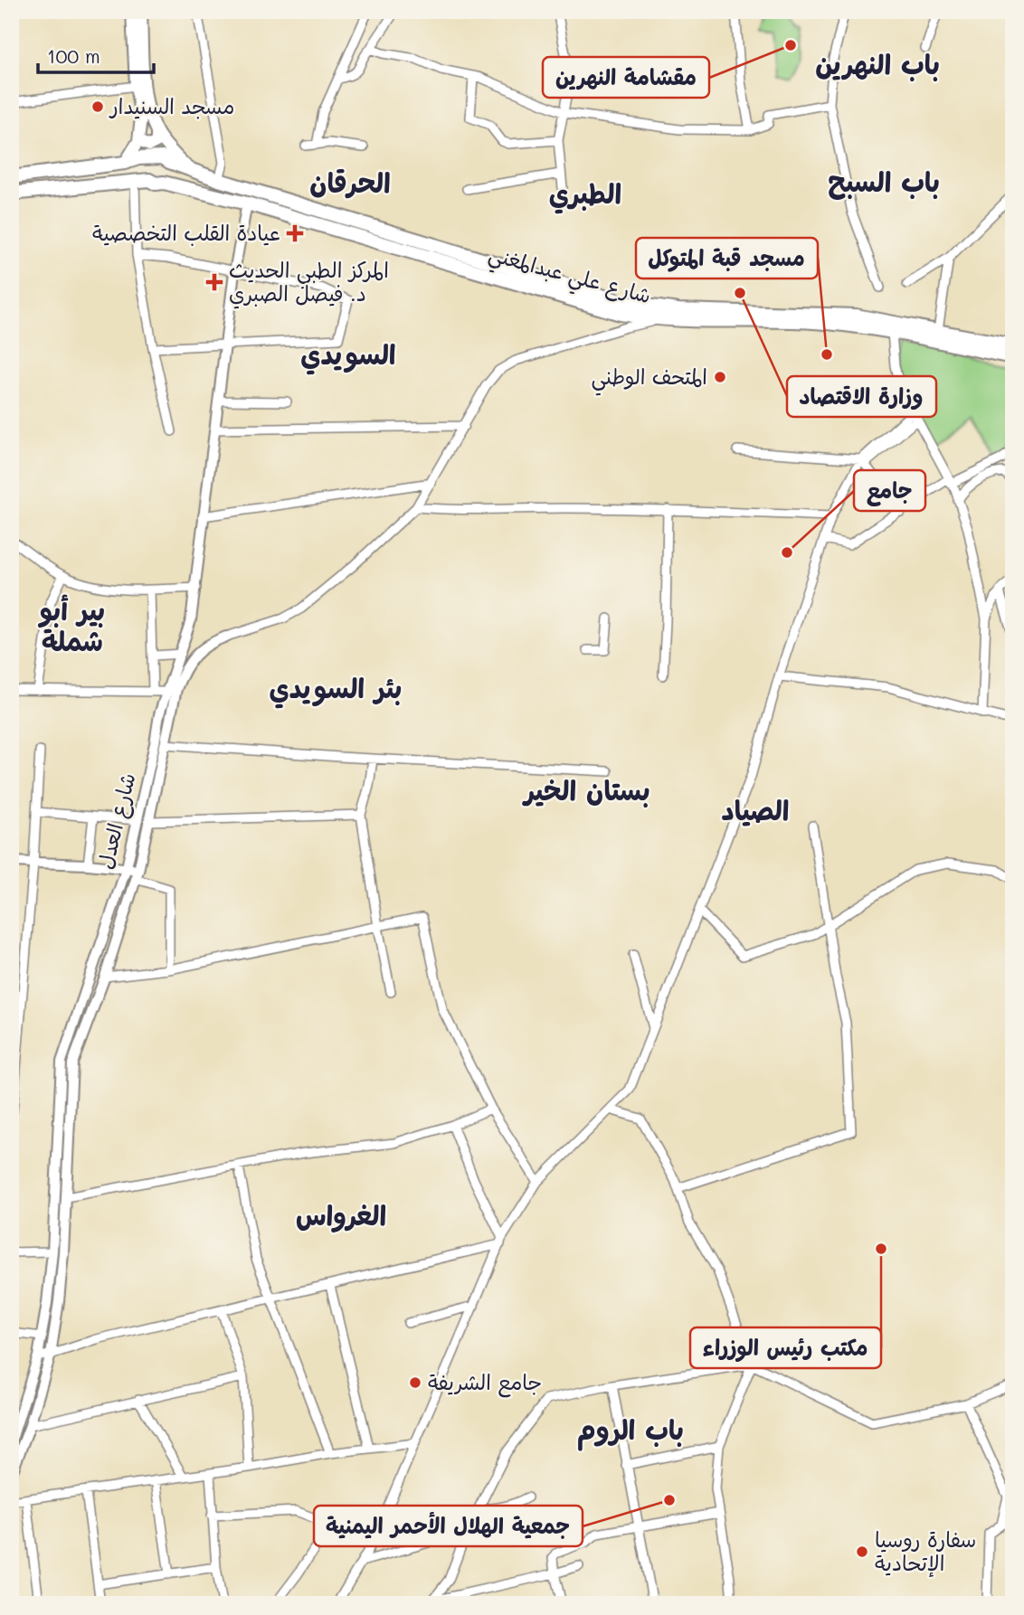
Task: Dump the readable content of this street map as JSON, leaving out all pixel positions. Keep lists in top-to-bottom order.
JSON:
{
  "streets": {
    "main road": ["شارع علي عبدالمغني"],
    "street": ["شارع العدل"]
  },
  "crossings": [
    ["شارع علي عبدالمغني", "شارع العدل"]
  ],
  "districts": [
    "باب النهرين",
    "باب السبح",
    "الحرقان",
    "الطبري",
    "السويدي",
    "بير أبو شملة",
    "بئر السويدي",
    "بستان الخير",
    "الصياد",
    "الغرواس",
    "باب الروم"
  ],
  "places": {
    "other": [
      "مقشامة النهرين",
      "مسجد السنيدار",
      "وزارة الاقتصاد",
      "مسجد قبة المتوكل",
      "المتحف الوطني",
      "جامع",
      "مكتب رئيس الوزراء",
      "جامع الشريفة",
      "جمعية الهلال الأحمر اليمنية",
      "سفارة روسيا الإتحادية"
    ],
    "health": ["عيادة القلب التخصصية", "المركز الطبي الحديث د. فيصل الصبري"]
  },
  "scale_bar": "100 m"
}
